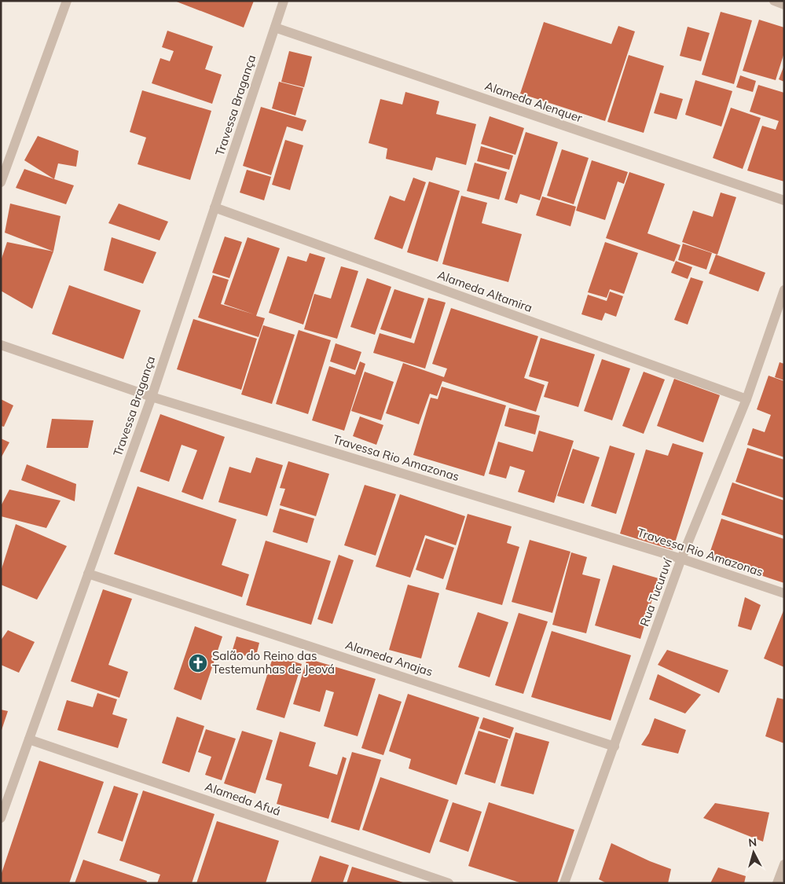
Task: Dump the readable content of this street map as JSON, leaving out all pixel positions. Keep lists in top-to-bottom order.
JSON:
{
  "streets": {
    "street": [
      "Alameda Alenquer",
      "Travessa Bragança",
      "Alameda Altamira",
      "Travessa Rio Amazonas",
      "Rua Tucuruví",
      "Alameda Anajas",
      "Alameda Afuá"
    ]
  },
  "crossings": [
    ["Alameda Alenquer", "Travessa Bragança"],
    ["Travessa Bragança", "Alameda Altamira"],
    ["Travessa Bragança", "Travessa Rio Amazonas"],
    ["Travessa Bragança", "Alameda Anajas"],
    ["Travessa Bragança", "Alameda Afuá"],
    ["Alameda Altamira", "Rua Tucuruví"],
    ["Travessa Rio Amazonas", "Rua Tucuruví"],
    ["Rua Tucuruví", "Alameda Anajas"]
  ],
  "places": {
    "church": ["Salão do Reino das Testemunhas de Jeová"]
  },
  "north": "top"
}
